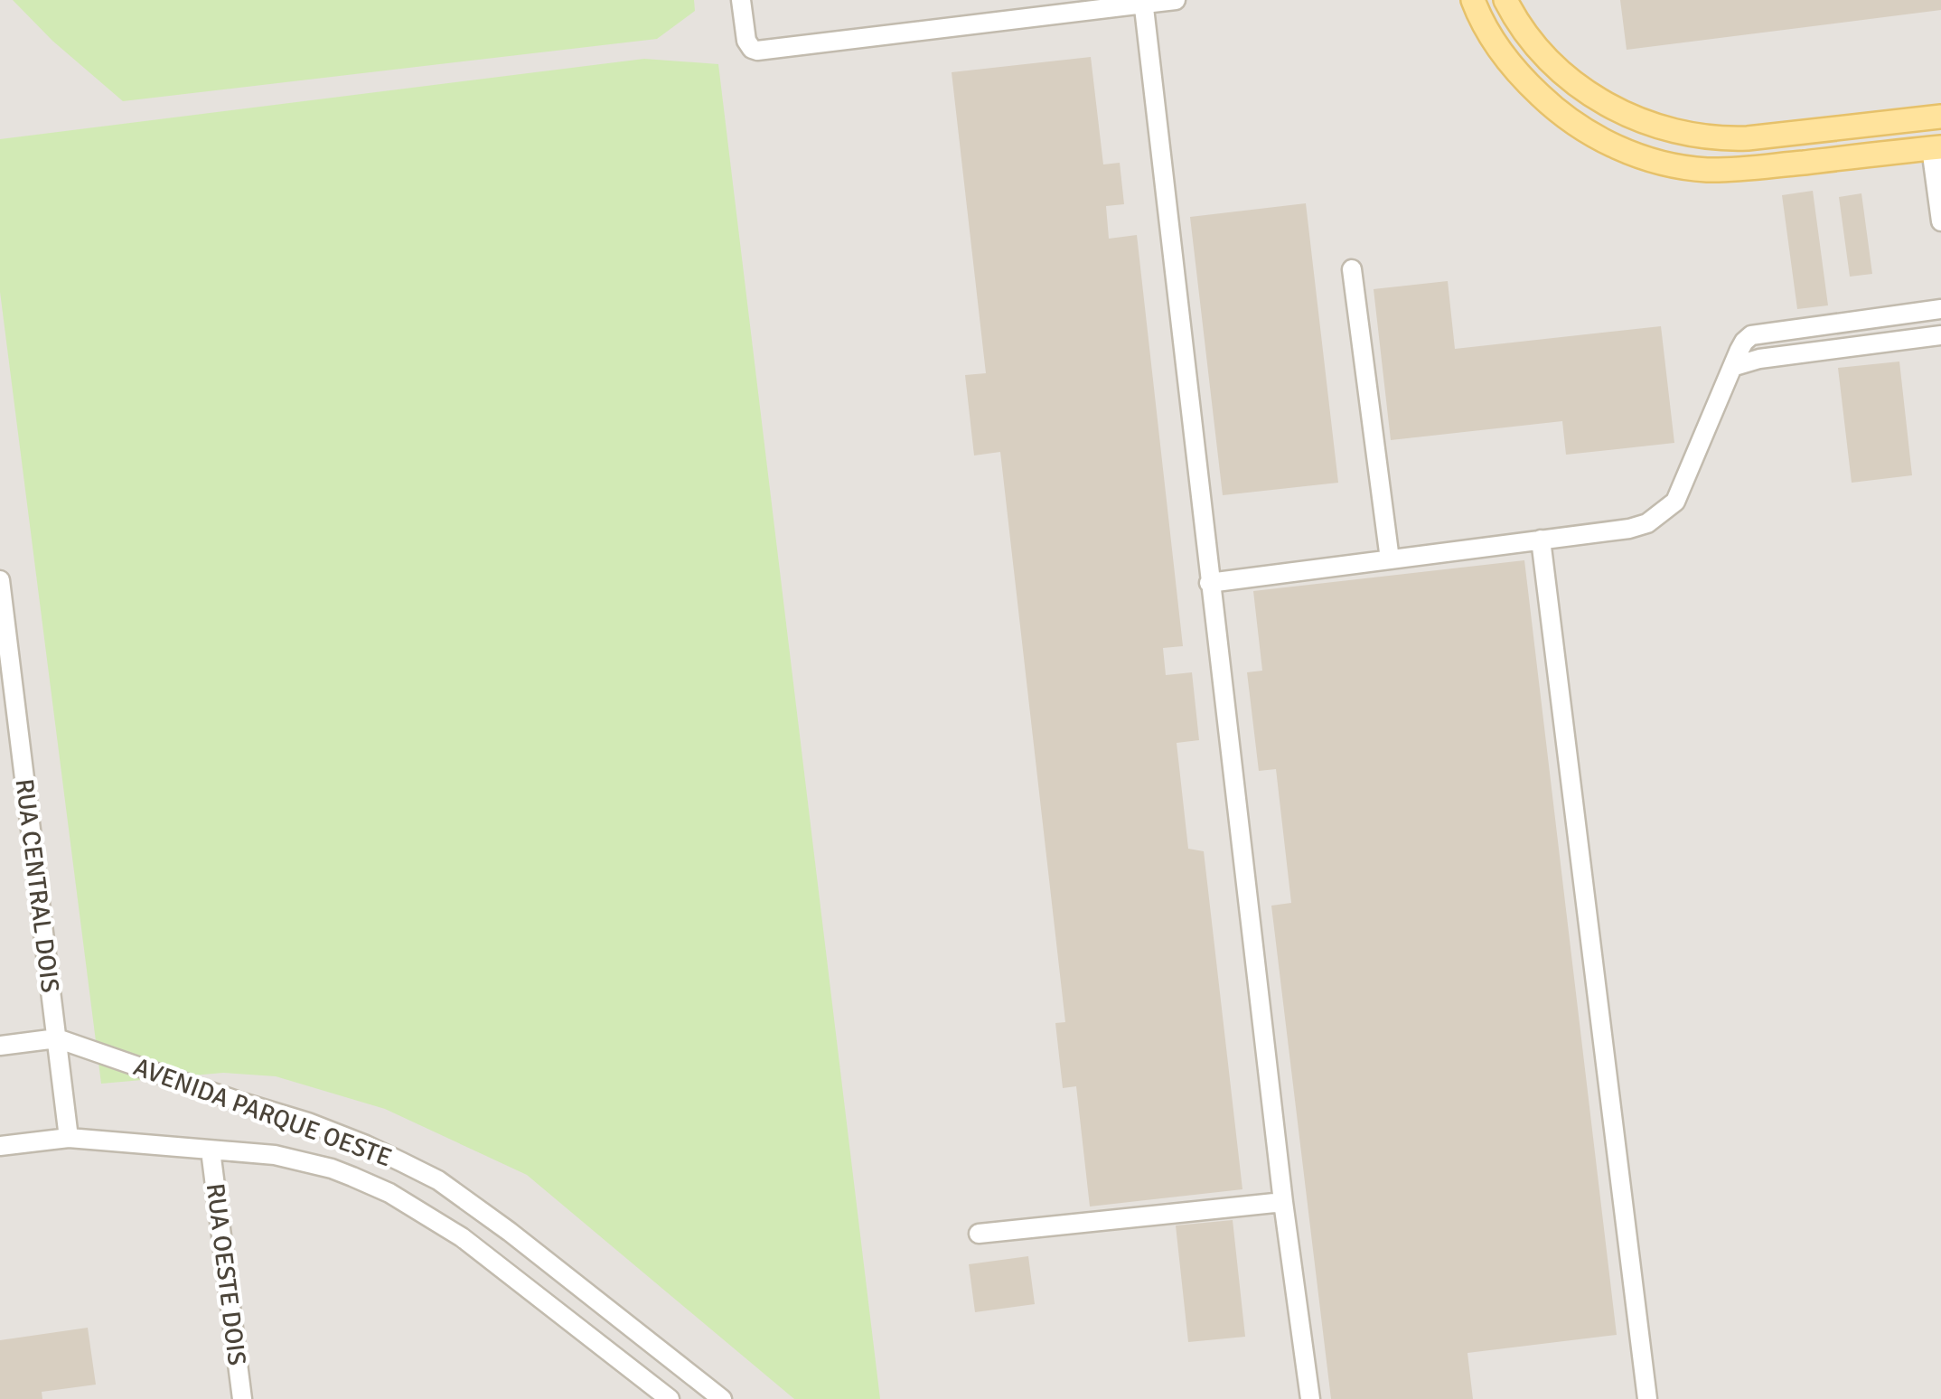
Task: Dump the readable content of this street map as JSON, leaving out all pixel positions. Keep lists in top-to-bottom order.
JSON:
{
  "streets": {
    "street": ["RUA CENTRAL DOIS", "AVENIDA PARQUE OESTE", "RUA OESTE DOIS"]
  },
  "crossings": [
    ["RUA CENTRAL DOIS", "AVENIDA PARQUE OESTE"],
    ["AVENIDA PARQUE OESTE", "RUA OESTE DOIS"]
  ]
}
